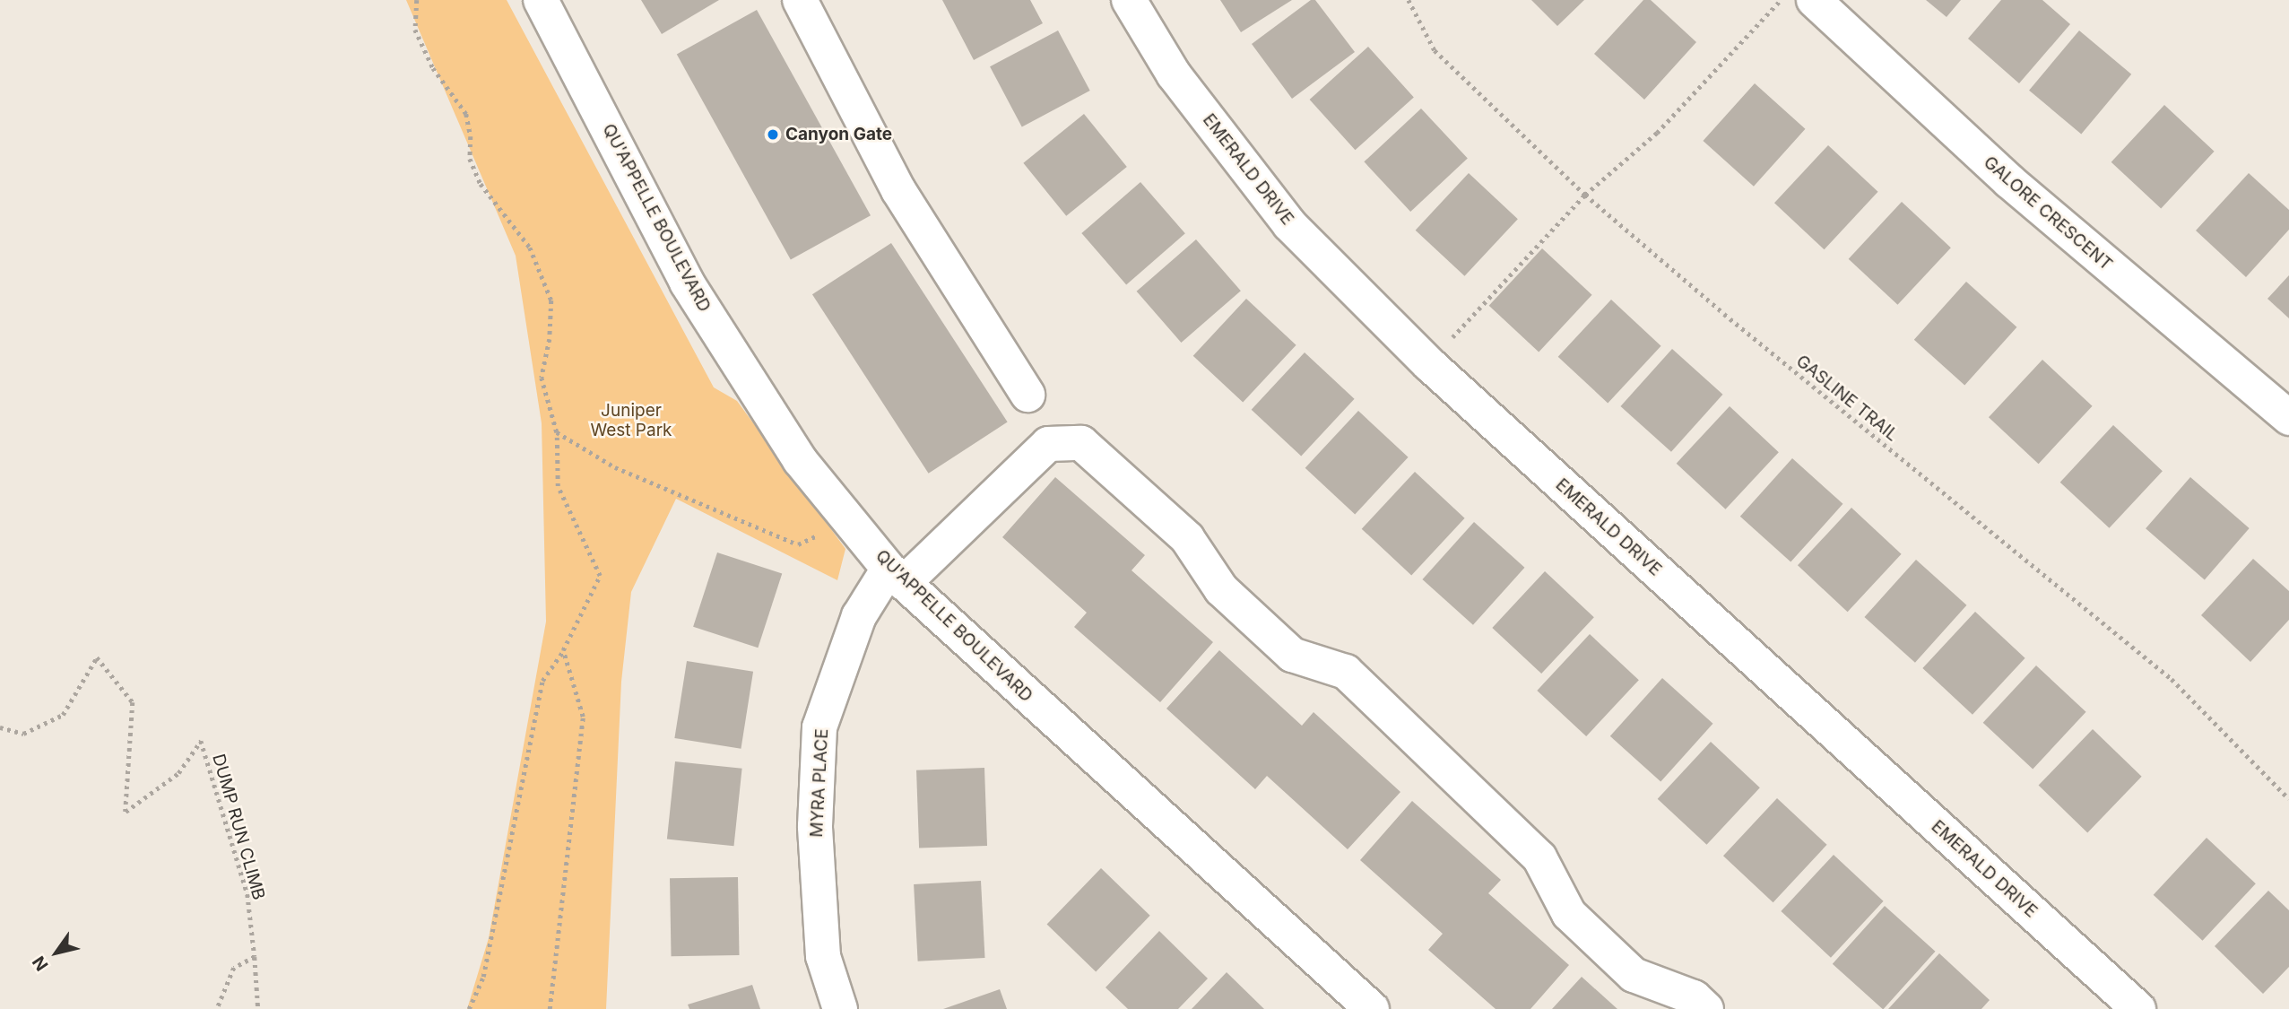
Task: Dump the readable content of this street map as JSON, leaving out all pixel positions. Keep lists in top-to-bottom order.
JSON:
{
  "streets": {
    "street": [
      "EMERALD DRIVE",
      "GALORE CRESCENT",
      "QU'APPELLE BOULEVARD",
      "MYRA PLACE"
    ],
    "path": ["GASLINE TRAIL", "DUMP RUN CLIMB"]
  },
  "crossings": [
    ["QU'APPELLE BOULEVARD", "MYRA PLACE"]
  ],
  "parks": ["Juniper West Park"],
  "places": ["Canyon Gate"],
  "north": "bottom left"
}
